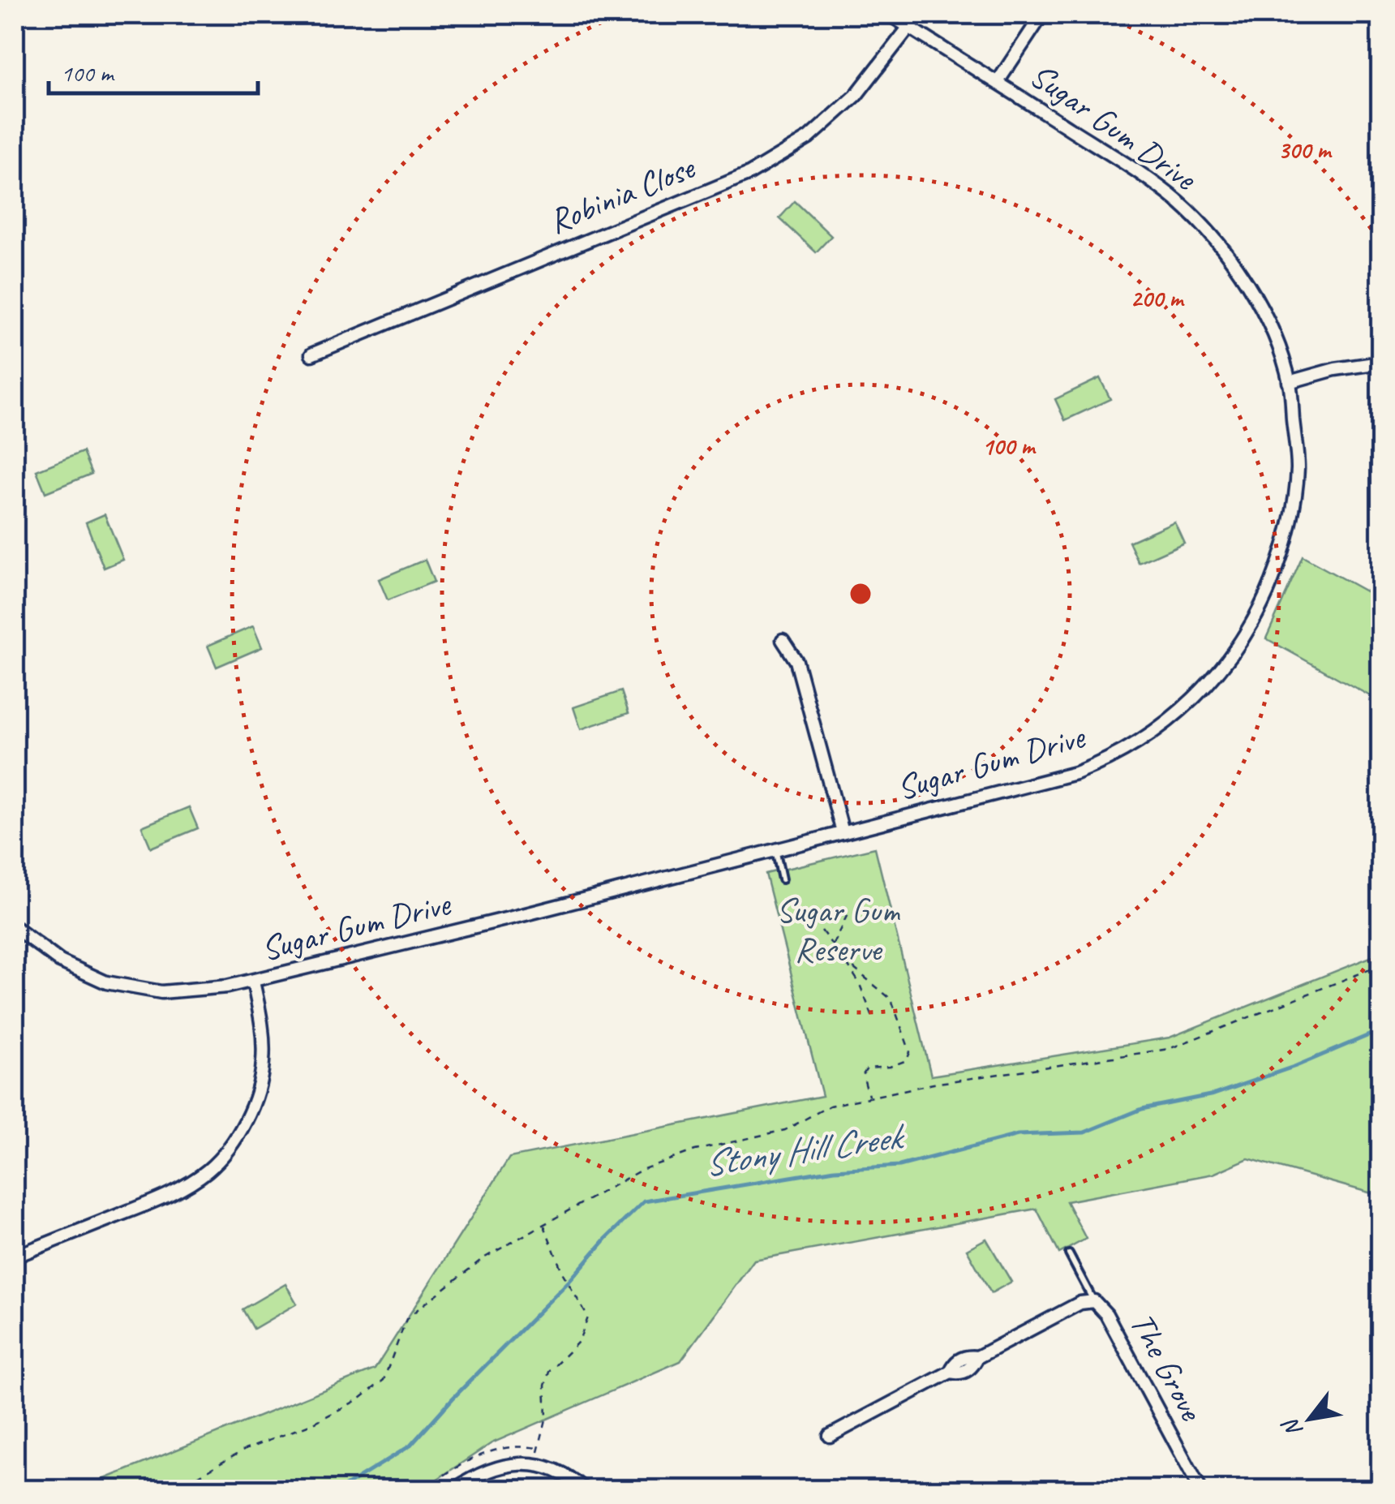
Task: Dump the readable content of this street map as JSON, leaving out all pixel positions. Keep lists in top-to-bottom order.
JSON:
{
  "streets": {
    "street": ["Sugar Gum Drive", "Robinia Close", "The Grove"]
  },
  "crossings": [
    ["Sugar Gum Drive", "Robinia Close"]
  ],
  "water": ["Stony Hill Creek"],
  "parks": ["Sugar Gum Reserve"],
  "scale_bar": "100 m",
  "north": "bottom left",
  "rings": ["300 m", "200 m", "100 m"]
}
